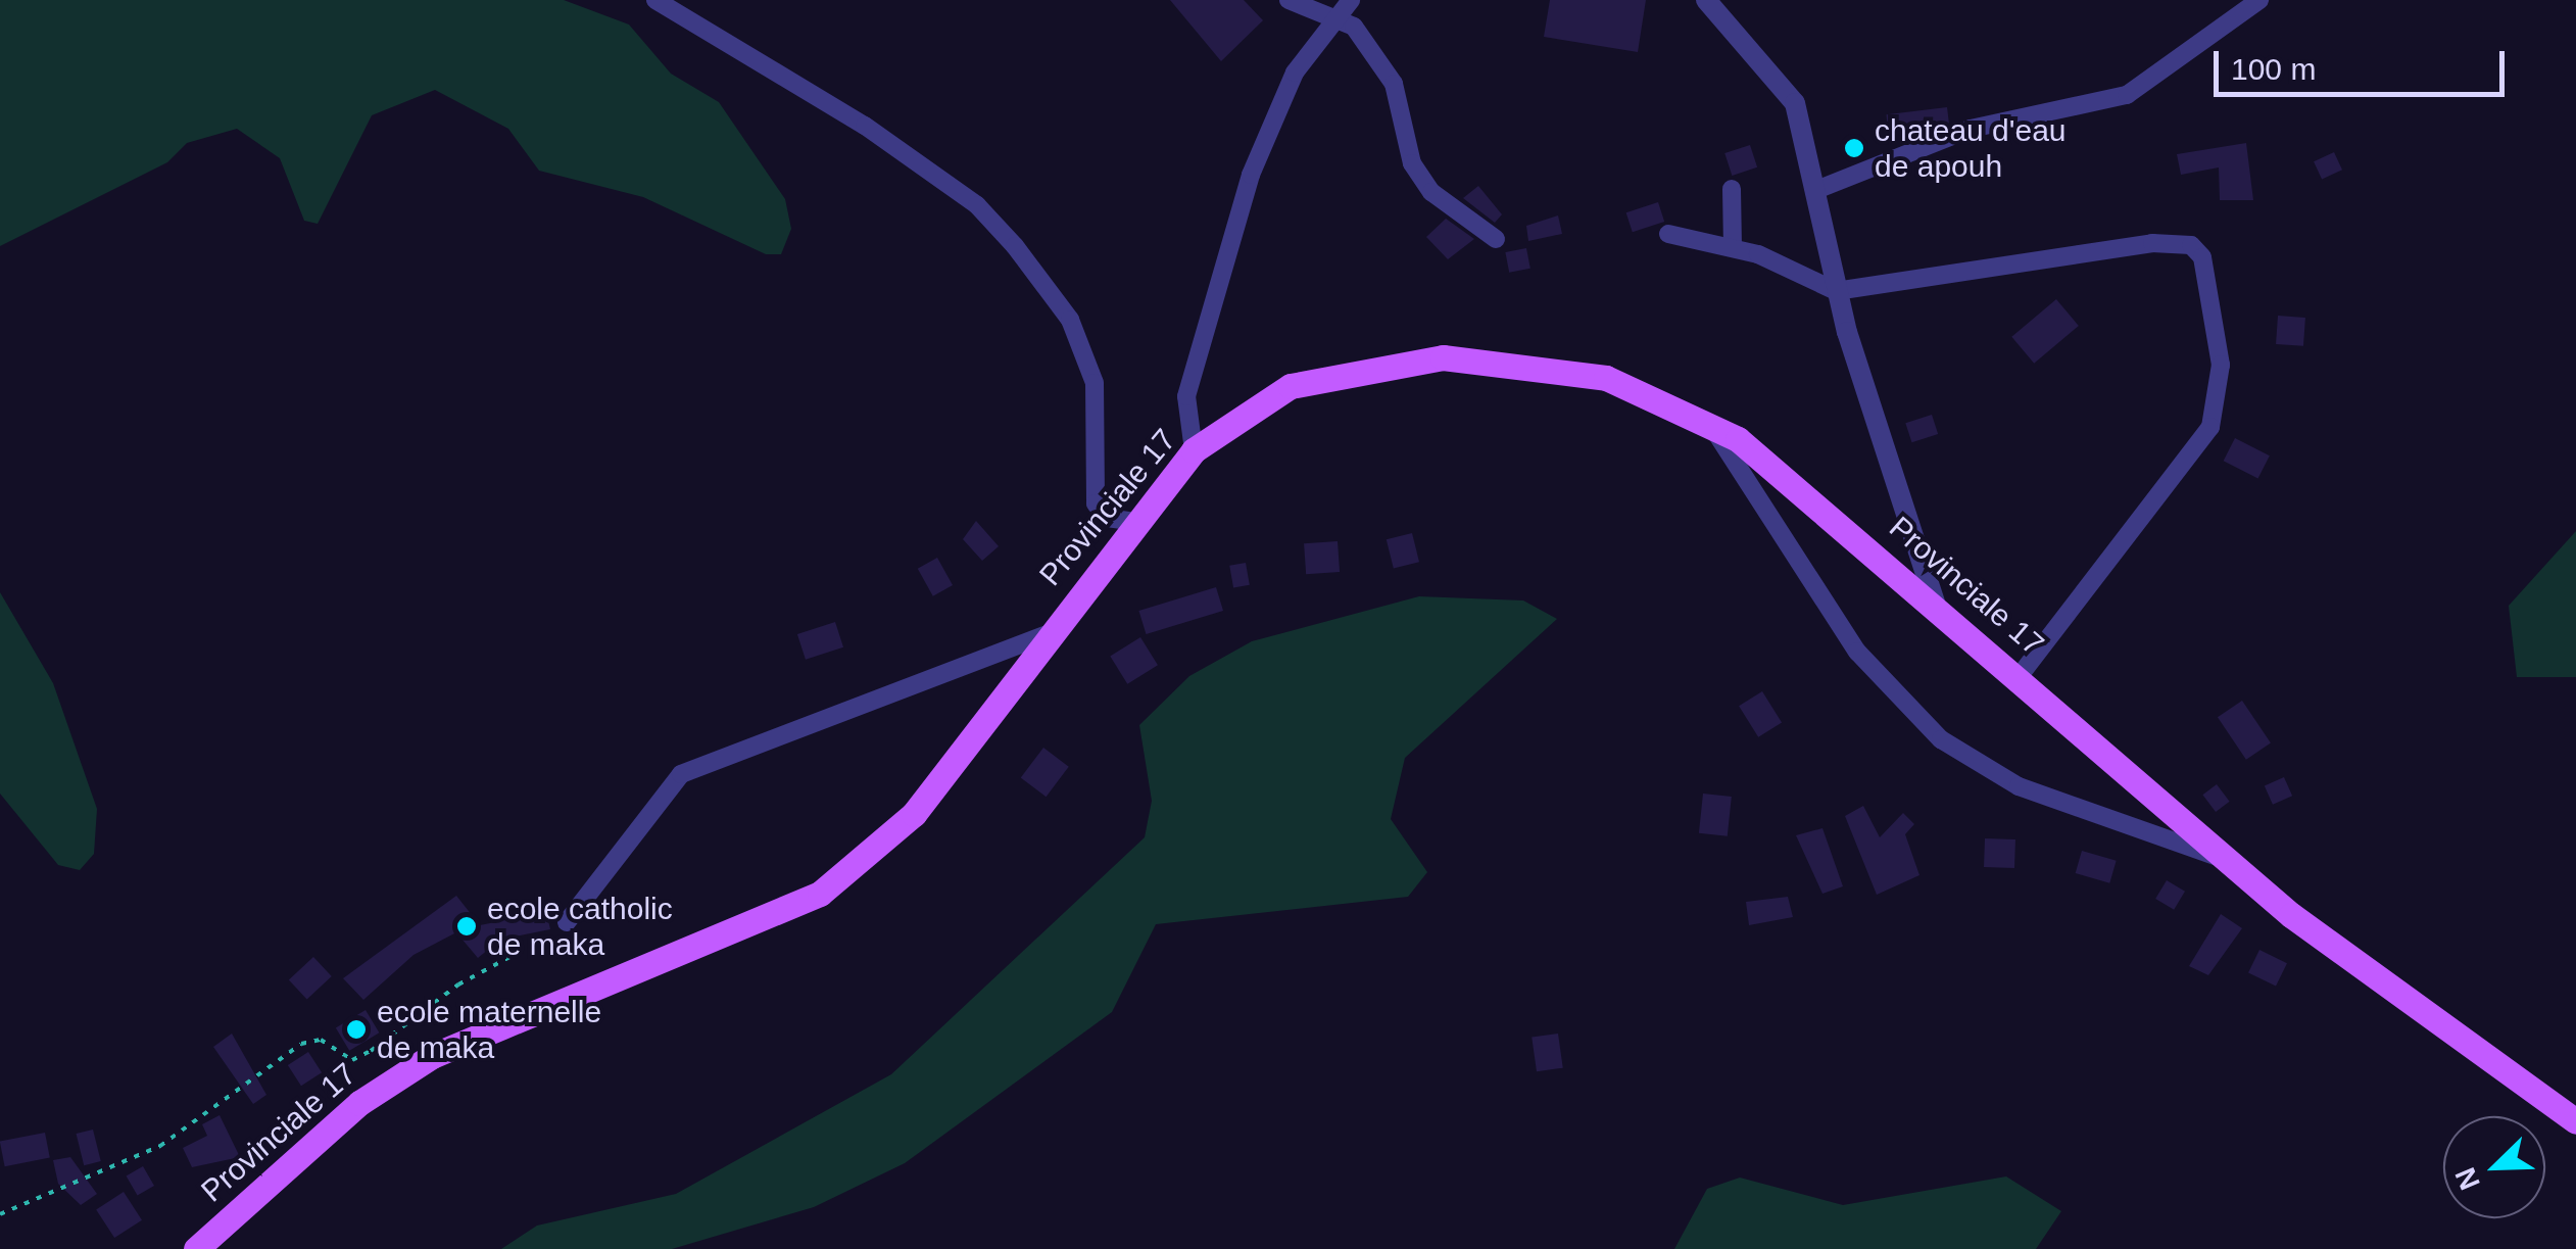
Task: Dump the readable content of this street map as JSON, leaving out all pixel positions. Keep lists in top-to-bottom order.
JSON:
{
  "streets": {
    "main road": ["Provinciale 17"]
  },
  "places": ["chateau d'eau de apouh", "ecole catholic de maka", "ecole maternelle de maka"],
  "scale_bar": "100 m",
  "north": "bottom left"
}
